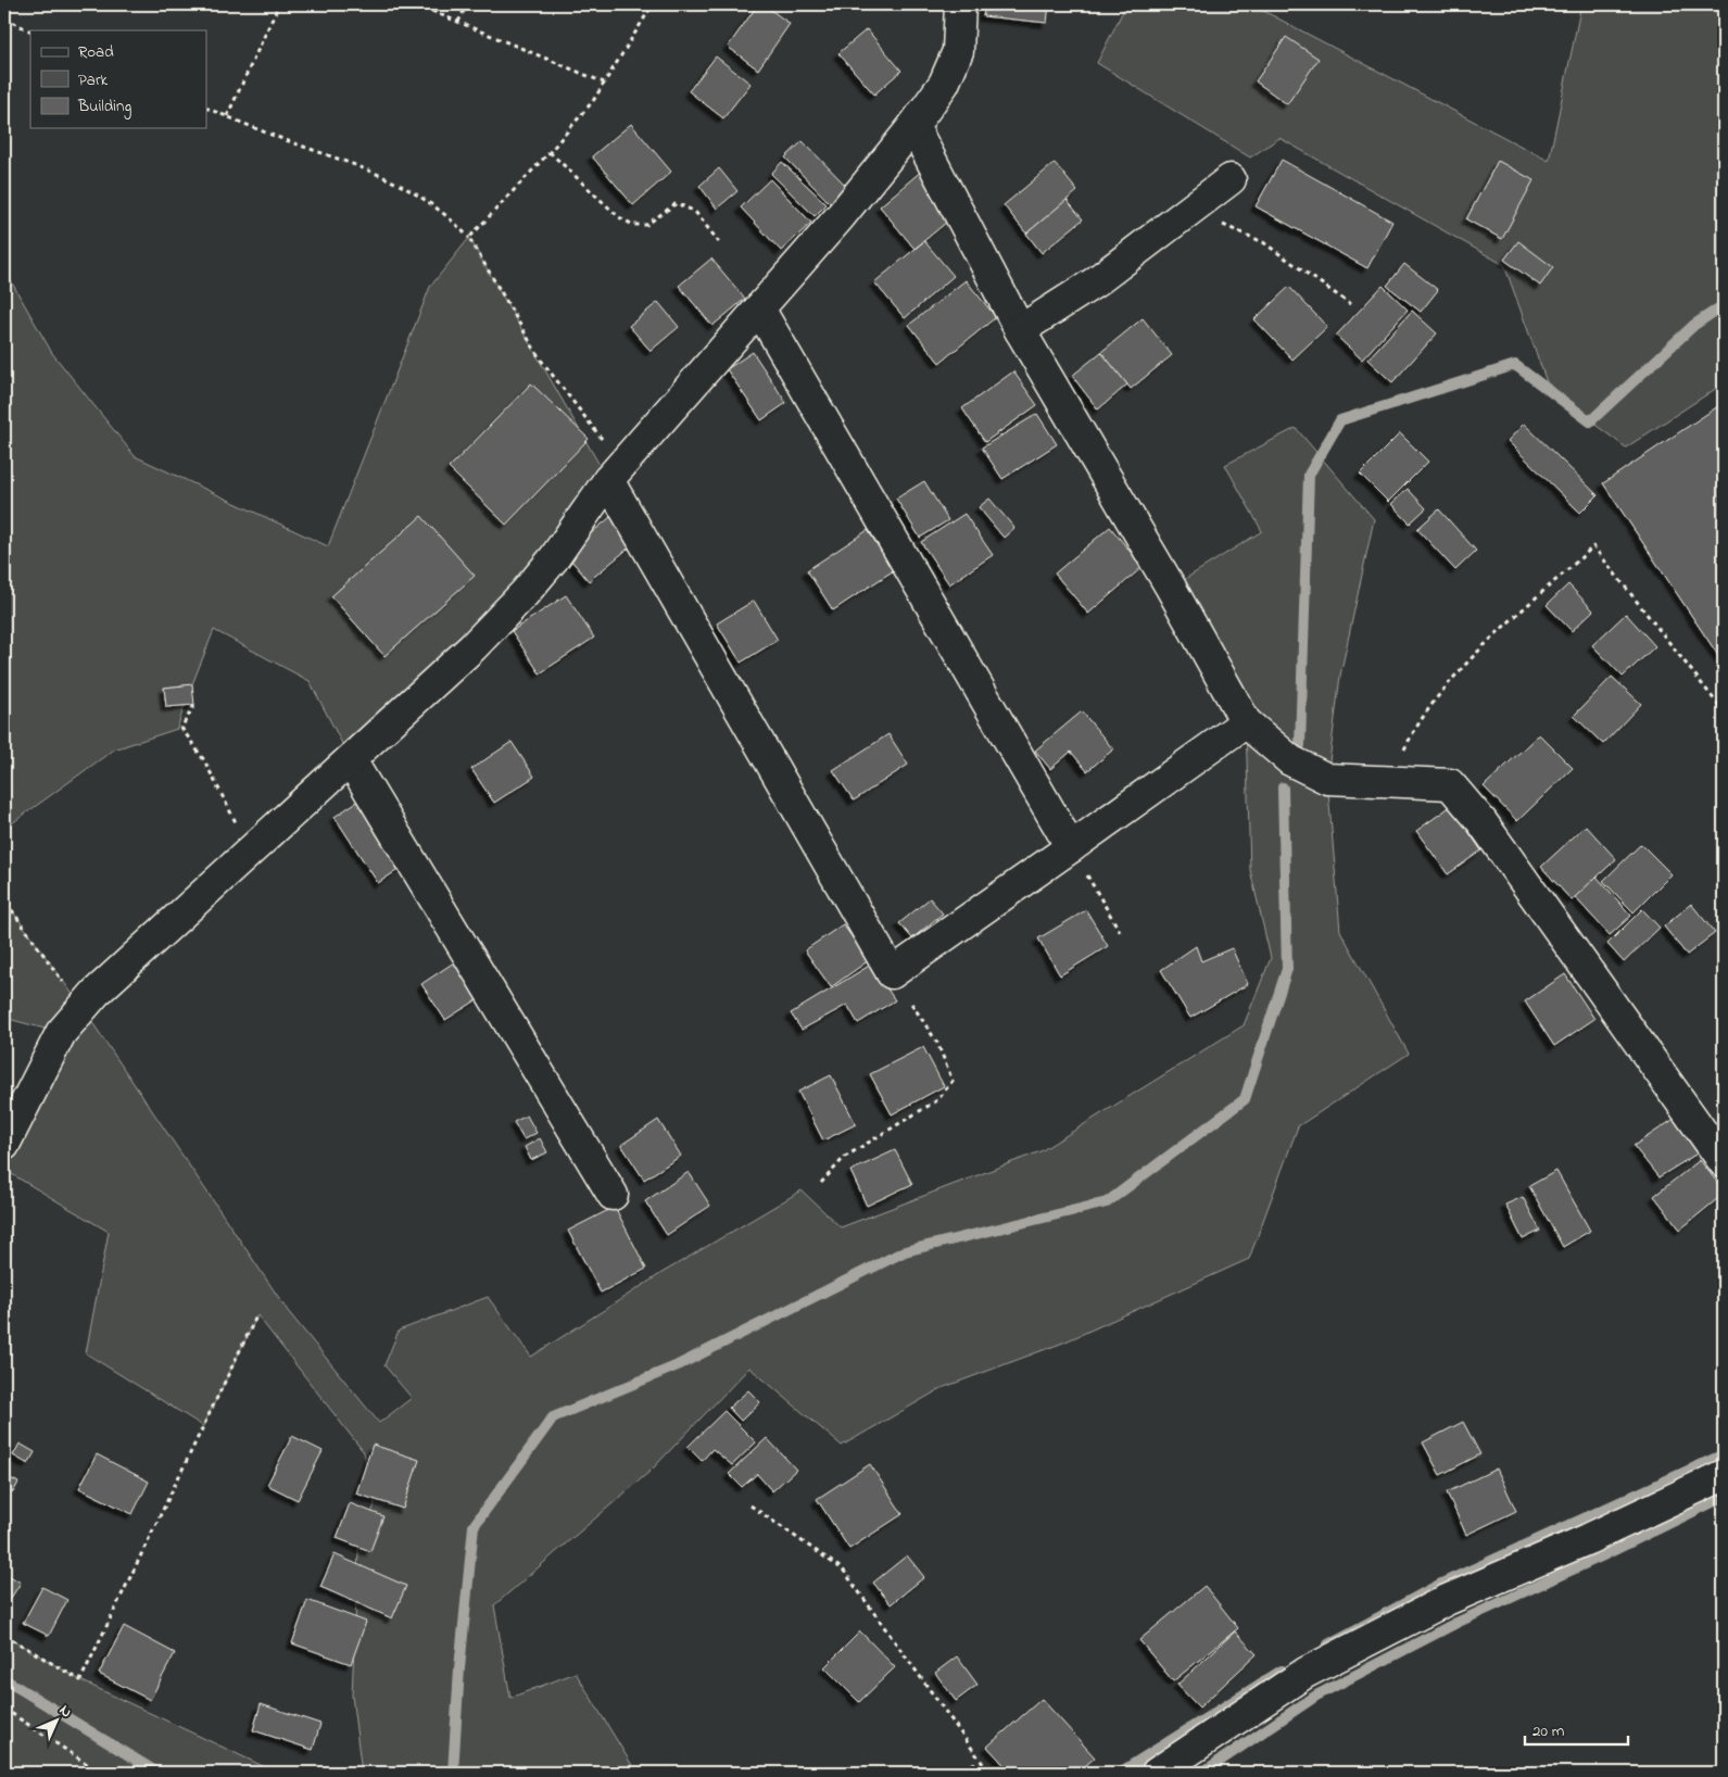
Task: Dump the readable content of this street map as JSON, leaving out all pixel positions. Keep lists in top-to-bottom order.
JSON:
{
  "legend": ["Road", "Park", "Building"],
  "scale_bar": "20 m",
  "north": "top right"
}
